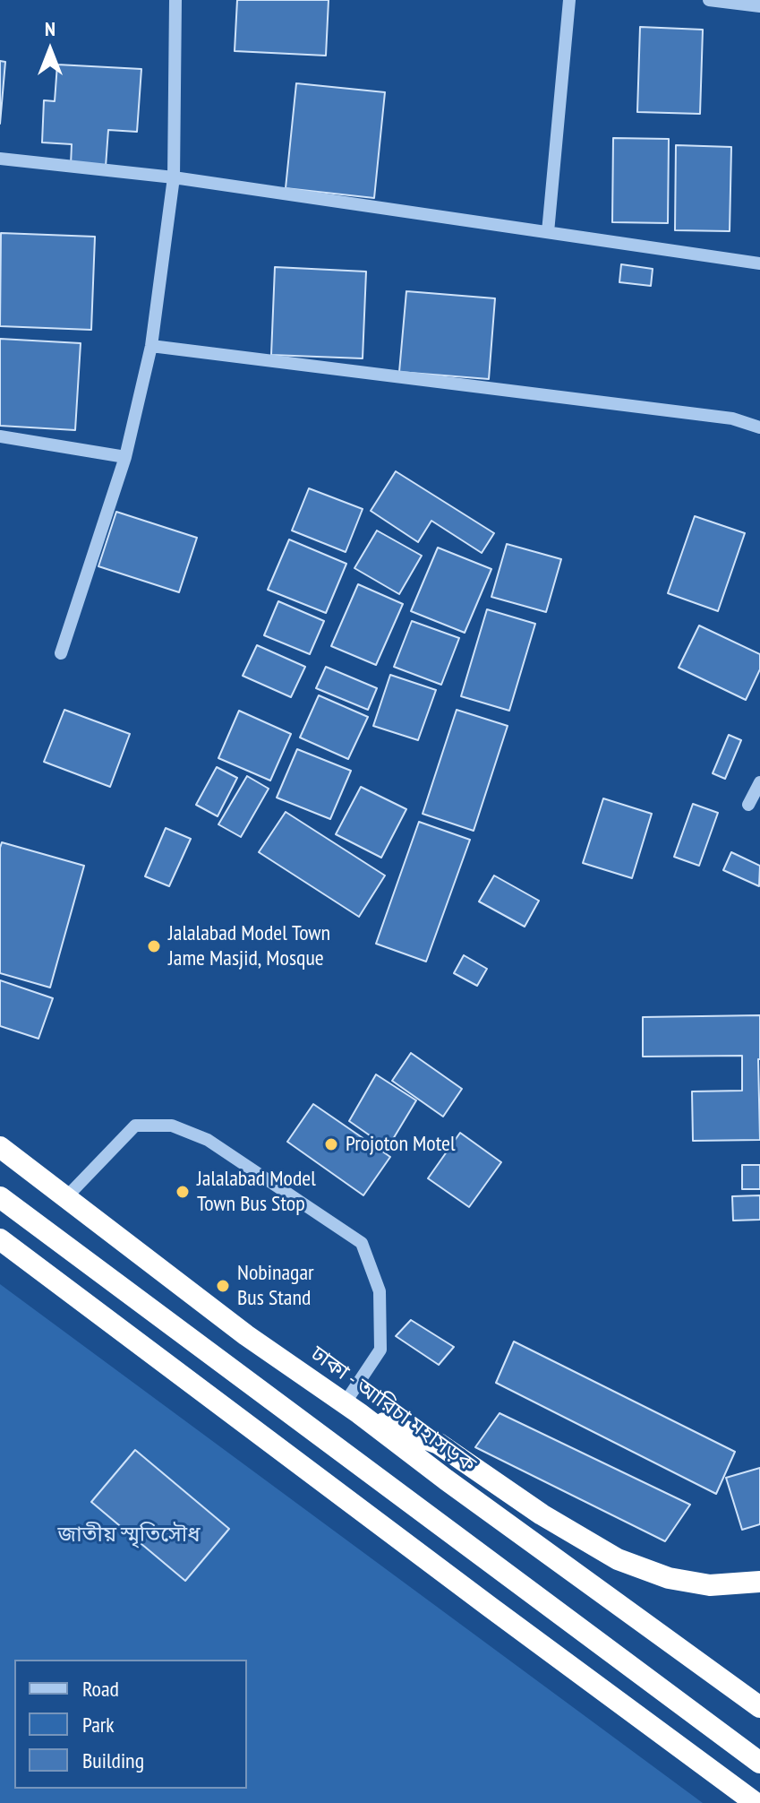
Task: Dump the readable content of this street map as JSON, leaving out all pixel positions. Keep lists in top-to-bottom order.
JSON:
{
  "streets": {
    "highway": ["ঢাকা - আরিচা মহাসড়ক"]
  },
  "parks": ["জাতীয় স্মৃতিসৌধ"],
  "places": [
    "Jalalabad Model Town Jame Masjid, Mosque",
    "Projoton Motel",
    "Jalalabad Model Town Bus Stop",
    "Nobinagar Bus Stand"
  ],
  "legend": ["Road", "Park", "Building"],
  "north": "top"
}
